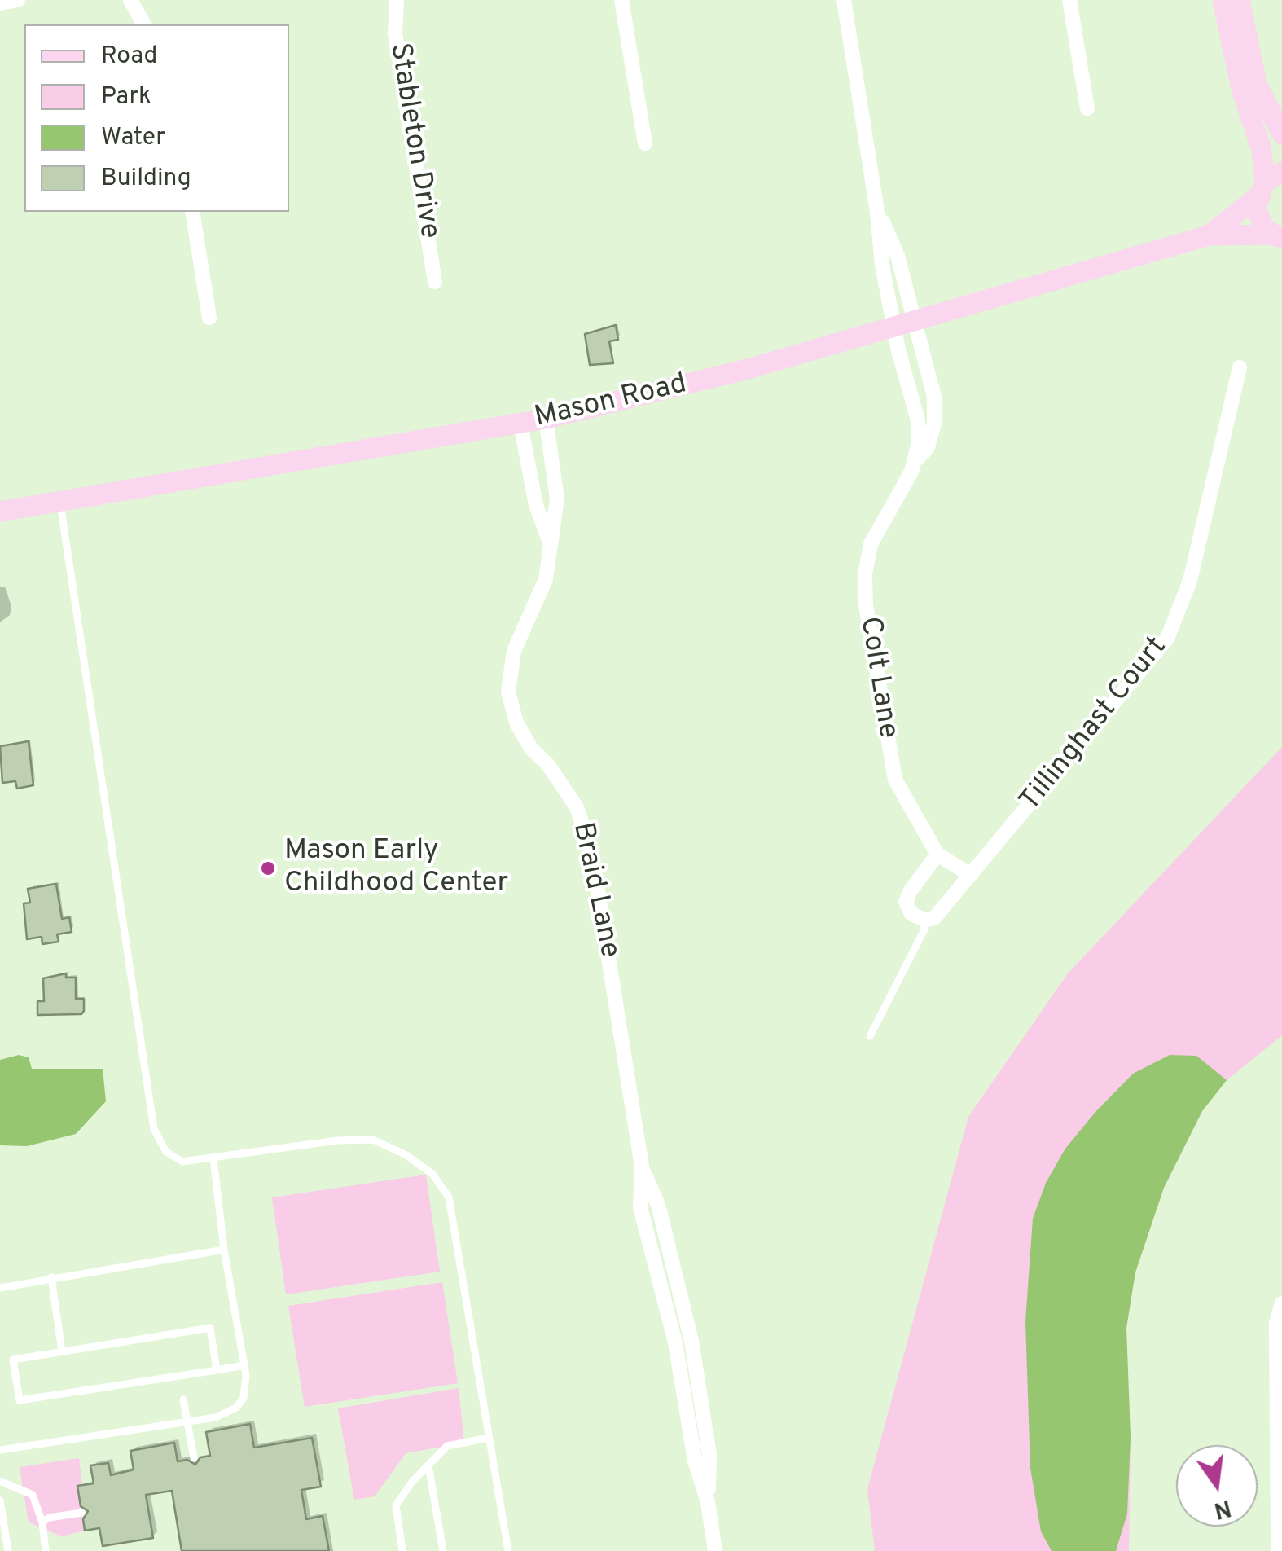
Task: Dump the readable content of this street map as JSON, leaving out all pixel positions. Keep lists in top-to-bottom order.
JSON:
{
  "streets": {
    "main road": ["Mason Road"],
    "street": [
      "Stableton Drive",
      "Colt Lane",
      "Tillinghast Court",
      "Braid Lane"
    ]
  },
  "crossings": [
    ["Mason Road", "Colt Lane"],
    ["Mason Road", "Braid Lane"],
    ["Colt Lane", "Tillinghast Court"]
  ],
  "places": ["Mason Early Childhood Center"],
  "legend": [
    "Road",
    "Park",
    "Water",
    "Building"
  ],
  "north": "bottom"
}
